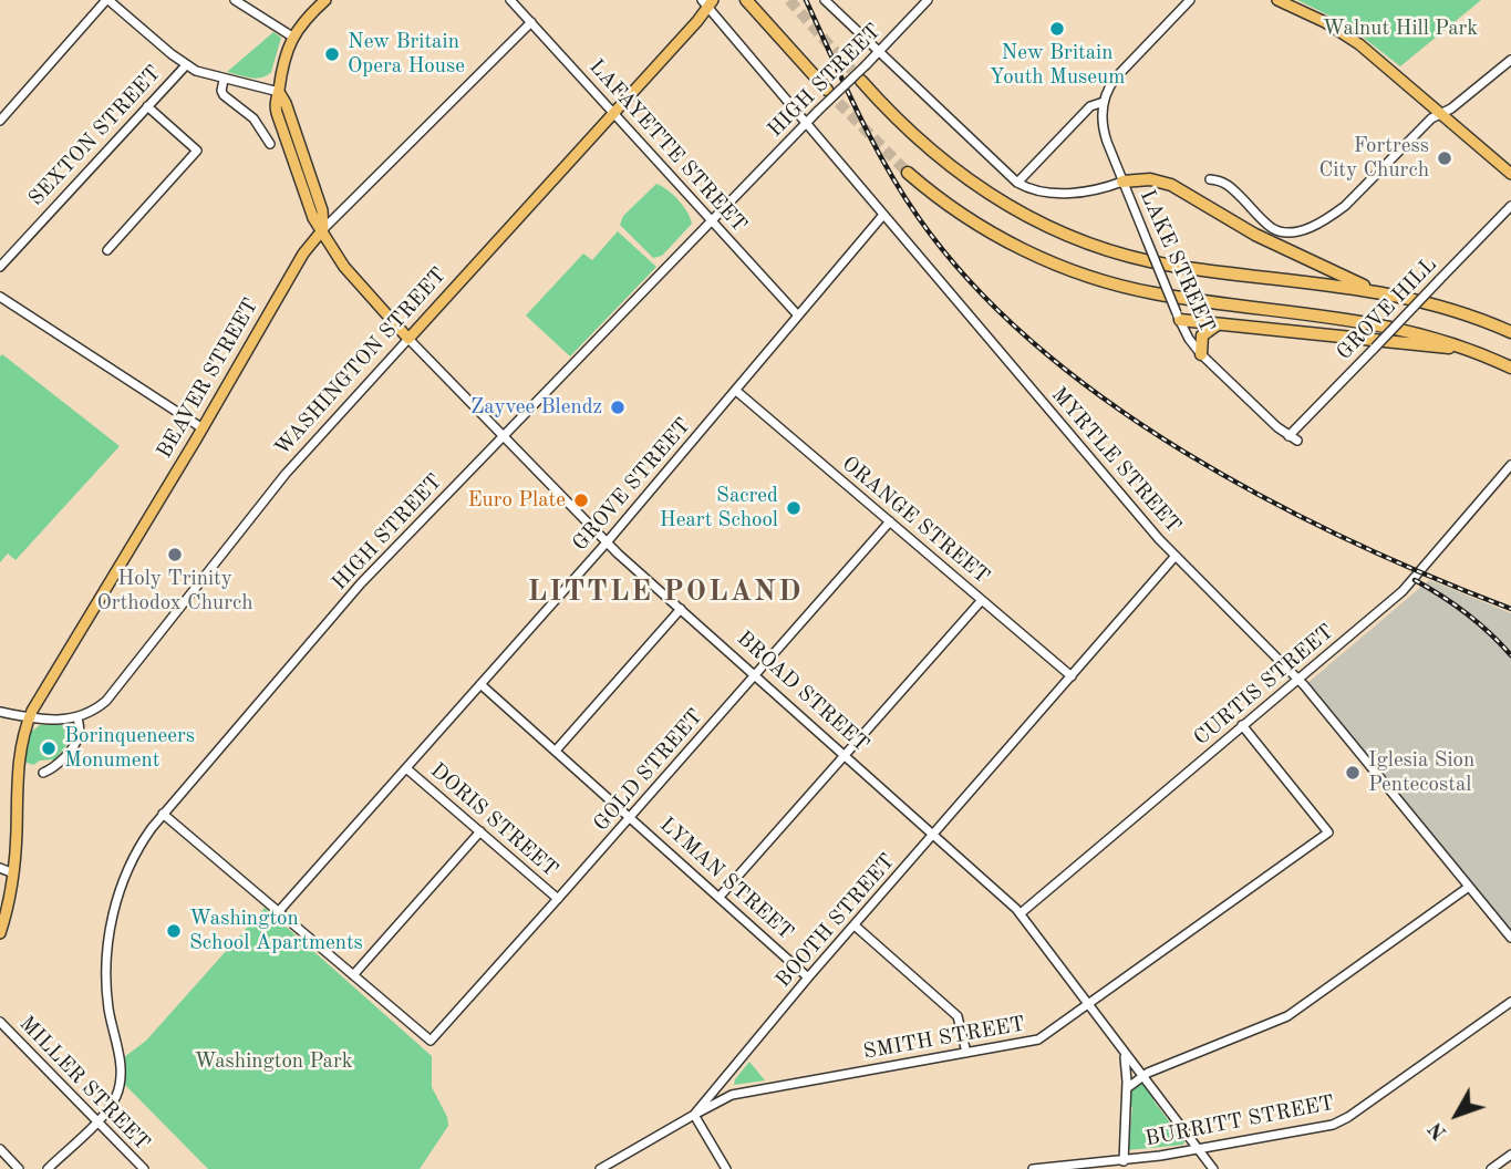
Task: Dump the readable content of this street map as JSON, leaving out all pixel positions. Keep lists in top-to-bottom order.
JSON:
{
  "streets": {
    "main road": ["WASHINGTON STREET", "BEAVER STREET", "BROAD STREET"],
    "street": [
      "HIGH STREET",
      "SEXTON STREET",
      "LAFAYETTE STREET",
      "LAKE STREET",
      "GROVE HILL",
      "MYRTLE STREET",
      "GROVE STREET",
      "ORANGE STREET",
      "CURTIS STREET",
      "GOLD STREET",
      "DORIS STREET",
      "LYMAN STREET",
      "BOOTH STREET",
      "SMITH STREET",
      "MILLER STREET",
      "BURRITT STREET"
    ]
  },
  "crossings": [
    ["HIGH STREET", "LAFAYETTE STREET"],
    ["HIGH STREET", "MYRTLE STREET"],
    ["HIGH STREET", "BROAD STREET"],
    ["HIGH STREET", "MILLER STREET"],
    ["LAFAYETTE STREET", "WASHINGTON STREET"],
    ["LAFAYETTE STREET", "BEAVER STREET"],
    ["LAFAYETTE STREET", "GROVE STREET"],
    ["LAKE STREET", "GROVE HILL"],
    ["WASHINGTON STREET", "BEAVER STREET"],
    ["WASHINGTON STREET", "MYRTLE STREET"],
    ["WASHINGTON STREET", "BROAD STREET"],
    ["BEAVER STREET", "BROAD STREET"],
    ["MYRTLE STREET", "GROVE STREET"],
    ["MYRTLE STREET", "CURTIS STREET"],
    ["MYRTLE STREET", "BOOTH STREET"],
    ["GROVE STREET", "ORANGE STREET"],
    ["GROVE STREET", "BROAD STREET"],
    ["GROVE STREET", "DORIS STREET"],
    ["GROVE STREET", "LYMAN STREET"],
    ["ORANGE STREET", "GOLD STREET"],
    ["ORANGE STREET", "BOOTH STREET"],
    ["CURTIS STREET", "BROAD STREET"],
    ["CURTIS STREET", "SMITH STREET"],
    ["BROAD STREET", "GOLD STREET"],
    ["BROAD STREET", "BOOTH STREET"],
    ["BROAD STREET", "SMITH STREET"],
    ["BROAD STREET", "BURRITT STREET"],
    ["GOLD STREET", "DORIS STREET"],
    ["GOLD STREET", "LYMAN STREET"],
    ["LYMAN STREET", "BOOTH STREET"],
    ["BOOTH STREET", "SMITH STREET"]
  ],
  "districts": ["LITTLE POLAND"],
  "parks": ["Walnut Hill Park", "Washington Park"],
  "places": [
    "New Britain Youth Museum",
    "New Britain Opera House",
    "Fortress City Church",
    "Zayvee Blendz",
    "Euro Plate",
    "Sacred Heart School",
    "Holy Trinity Orthodox Church",
    "Borinqueneers Monument",
    "Iglesia Sion Pentecostal",
    "Washington School Apartments"
  ],
  "north": "bottom left"
}
